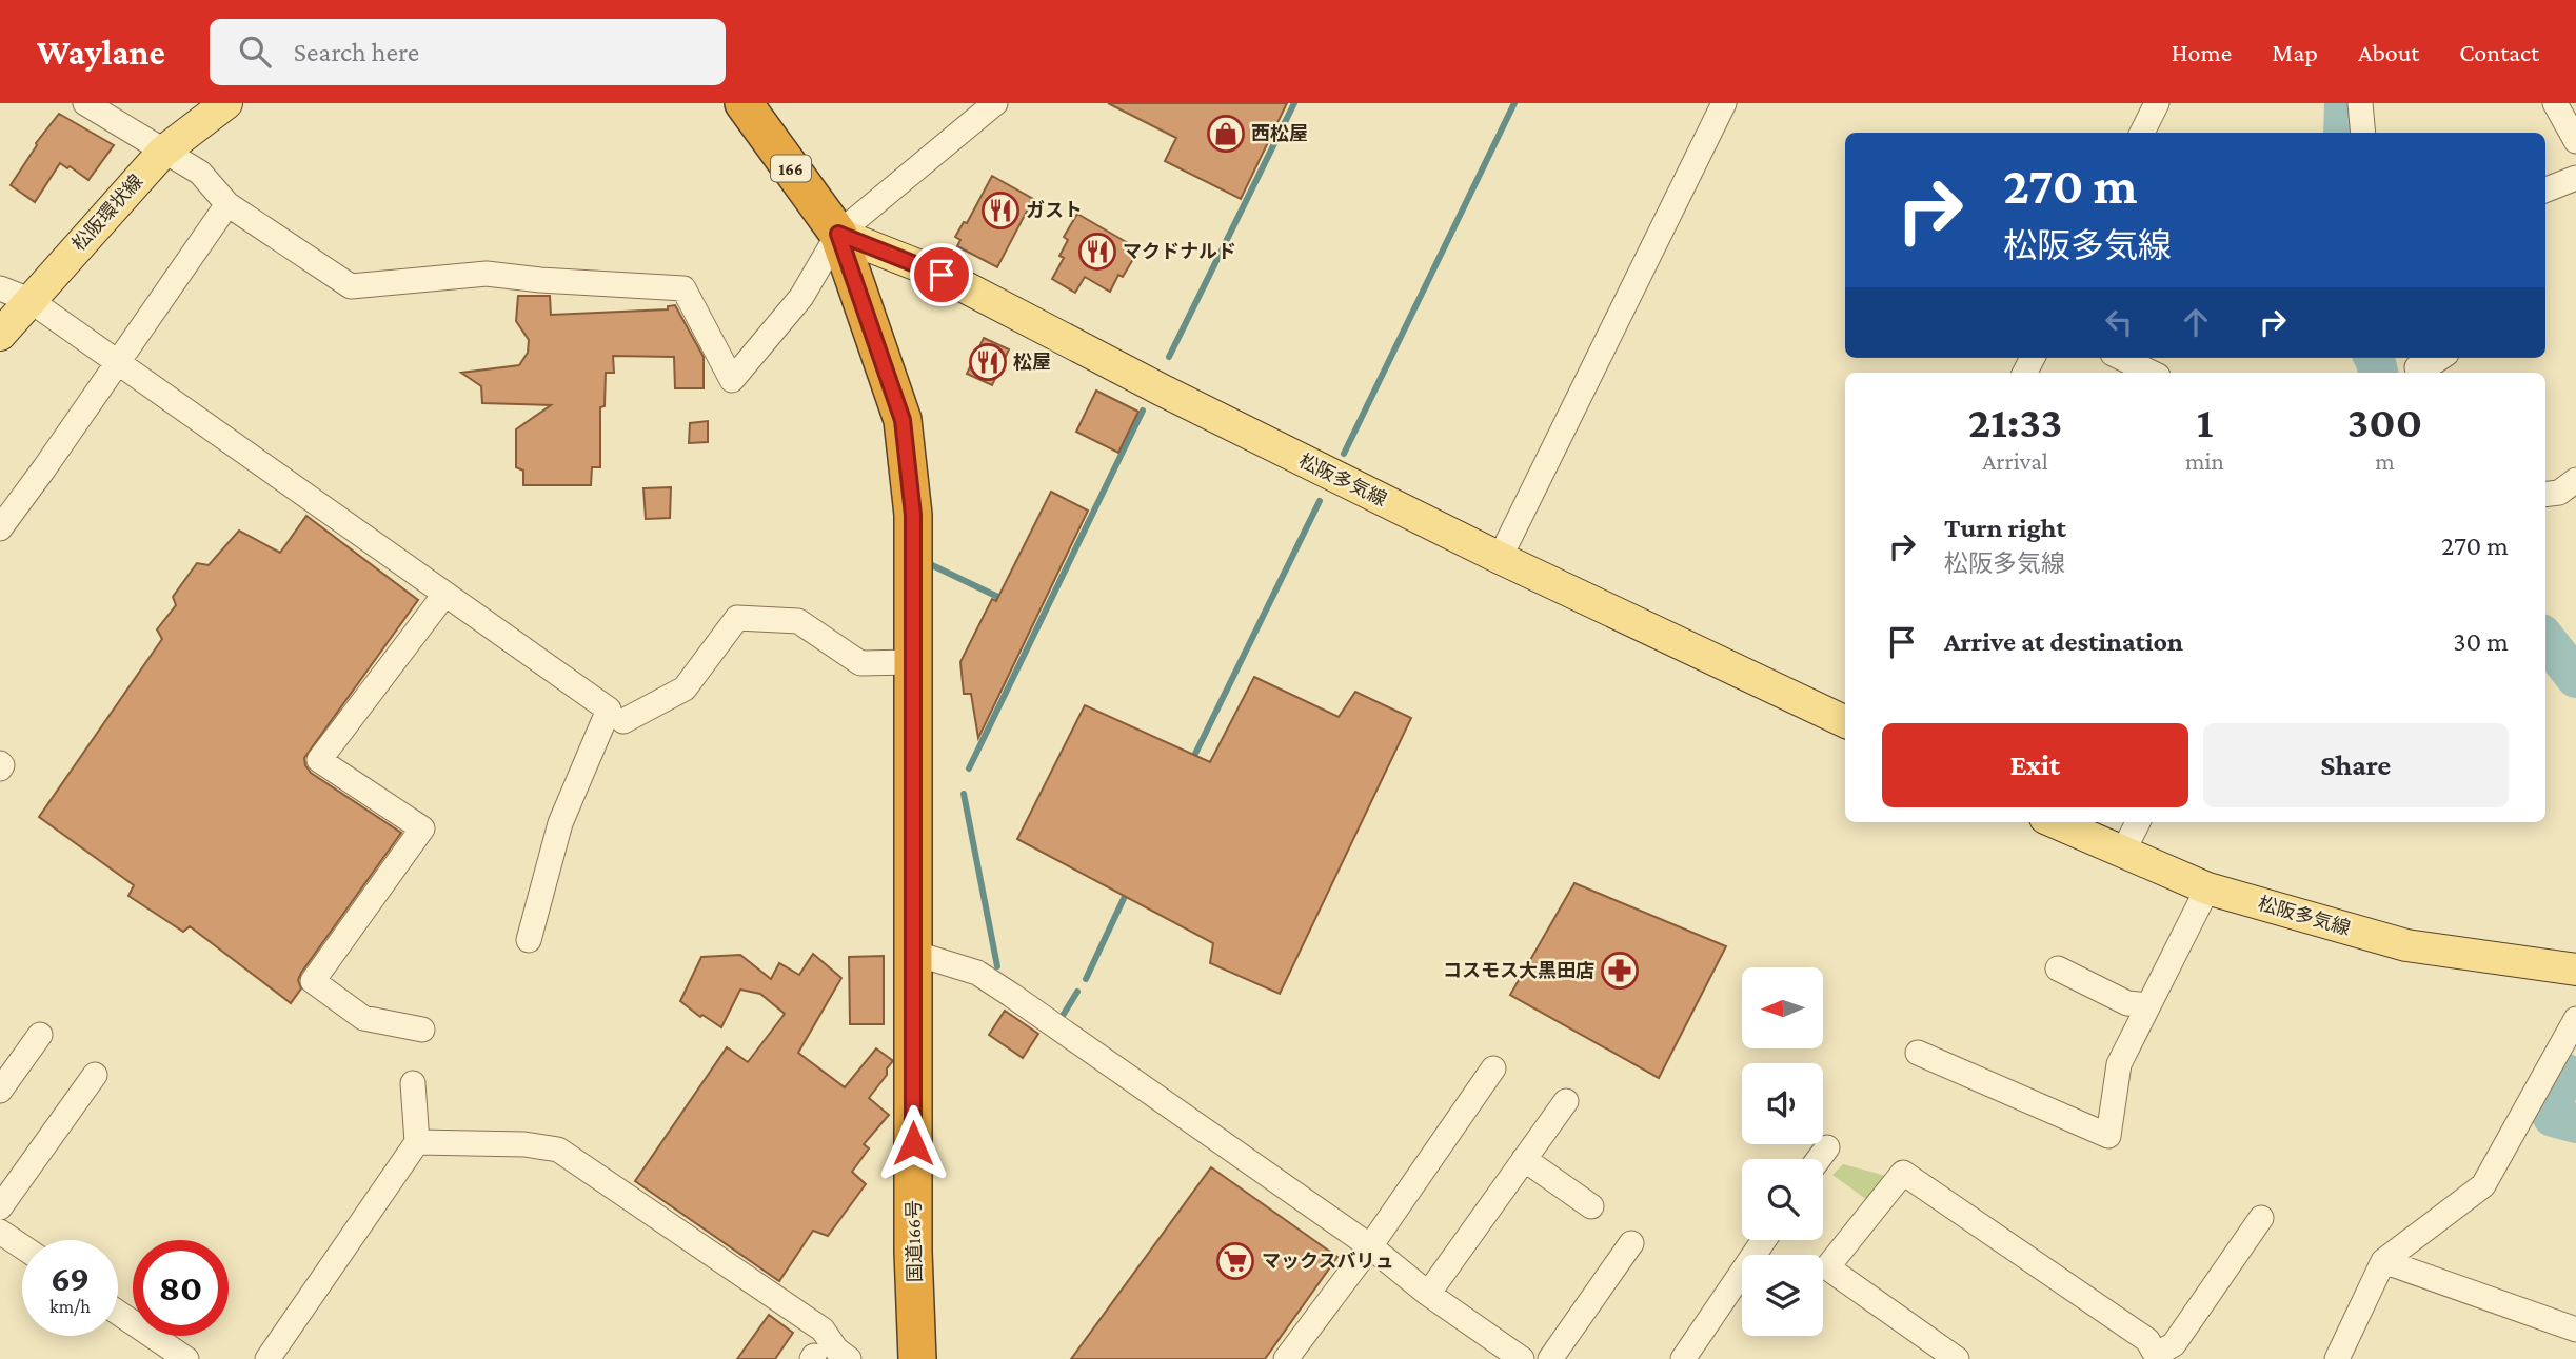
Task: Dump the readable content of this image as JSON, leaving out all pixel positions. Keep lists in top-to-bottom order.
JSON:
{
  "streets": {
    "highway": ["166", "国道166号"],
    "main road": ["松阪環状線", "松阪多気線"]
  },
  "crossings": [
    ["松阪多気線", "国道166号"]
  ],
  "places": {
    "shop": ["西松屋"],
    "restaurant": ["ガスト", "マクドナルド", "松屋"],
    "pharmacy": ["コスモス大黒田店"],
    "supermarket": ["マックスバリュ"]
  },
  "north": "left",
  "page": {
    "header": "Waylane",
    "search": "Search here",
    "nav": [
      "Home",
      "Map",
      "About",
      "Contact"
    ],
    "turn": ["270 m", "松阪多気線"],
    "eta": [
      "21:33",
      "Arrival",
      "1",
      "min",
      "300",
      "m"
    ],
    "list": [
      {
        "name": "Turn right",
        "note": "松阪多気線",
        "value": "270 m"
      },
      {
        "name": "Arrive at destination",
        "value": "30 m"
      }
    ],
    "buttons": ["Exit", "Share"],
    "speed": "69 km/h",
    "limit": "80"
  }
}
